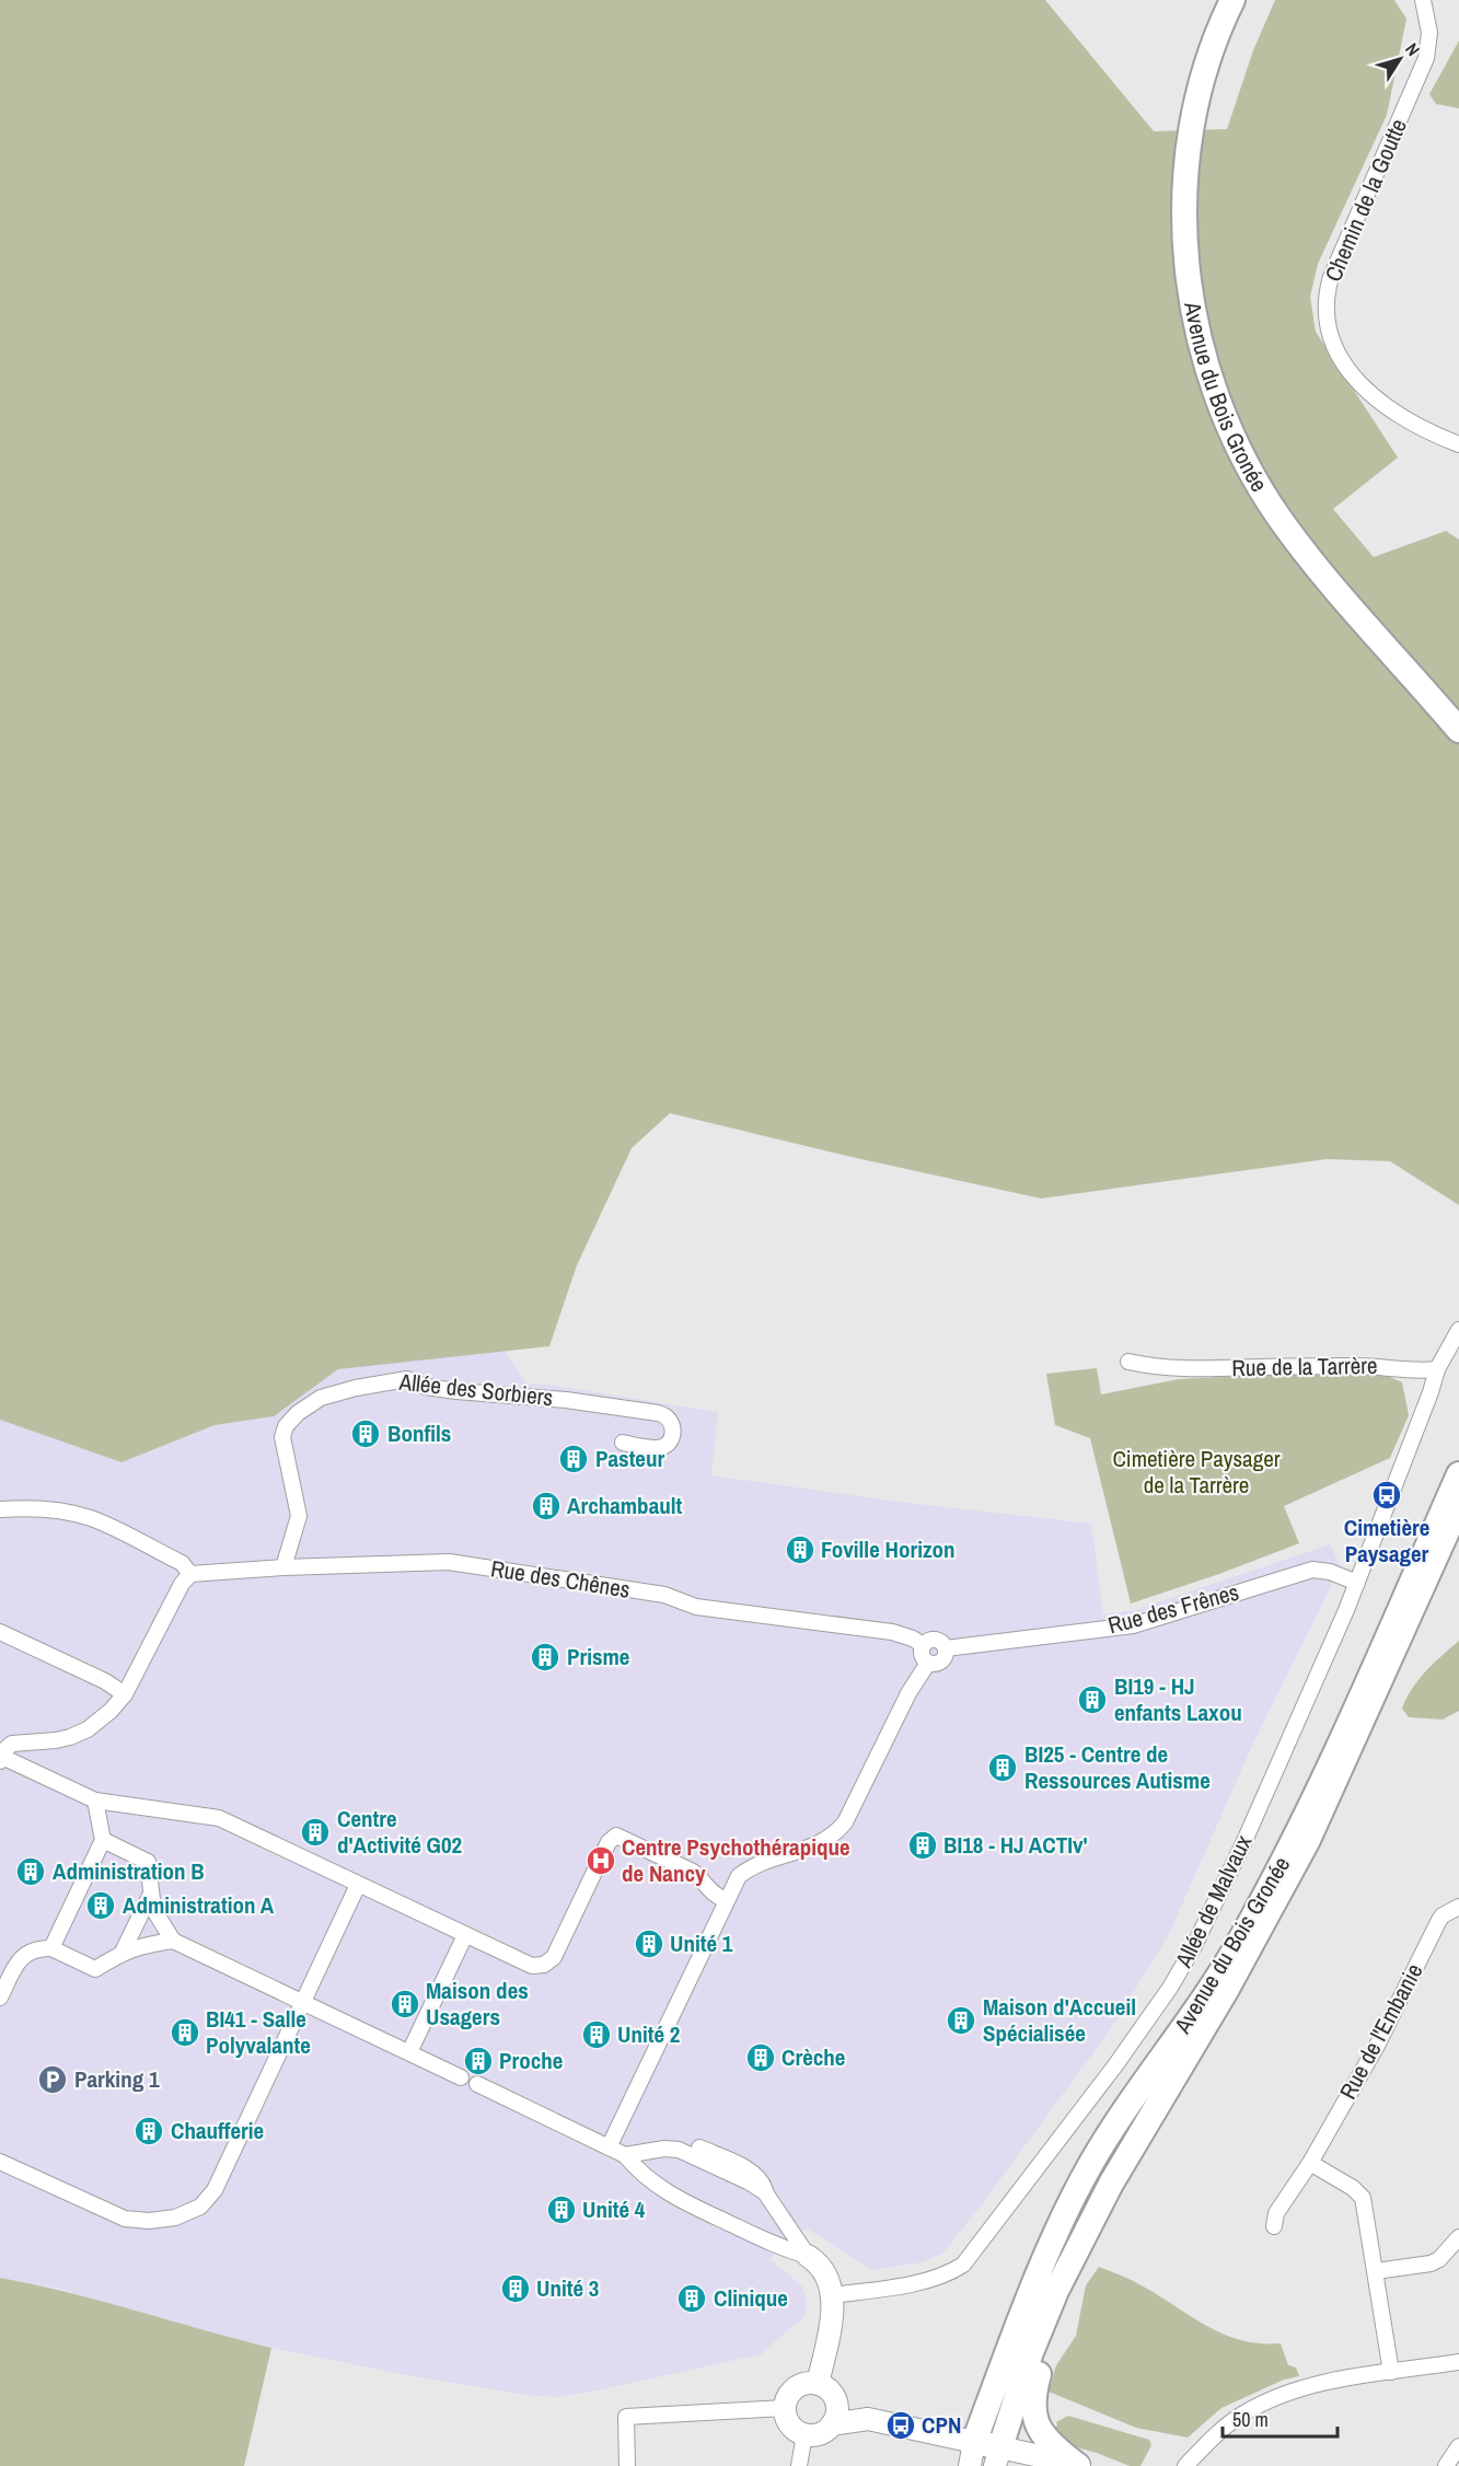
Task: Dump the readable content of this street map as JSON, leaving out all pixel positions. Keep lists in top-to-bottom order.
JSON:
{
  "streets": {
    "main road": ["Avenue du Bois Gronée"],
    "street": [
      "Chemin de la Goutte",
      "Rue de la Tarrère",
      "Allée des Sorbiers",
      "Rue des Chênes",
      "Rue des Frênes",
      "Allée de Malvaux",
      "Rue de l'Embanie"
    ]
  },
  "crossings": [
    ["Rue de la Tarrère", "Allée de Malvaux"],
    ["Allée des Sorbiers", "Rue des Chênes"],
    ["Rue des Chênes", "Rue des Frênes"],
    ["Rue des Frênes", "Allée de Malvaux"]
  ],
  "parks": ["Cimetière Paysager de la Tarrère"],
  "places": {
    "building": [
      "Bonfils",
      "Pasteur",
      "Archambault",
      "Foville Horizon",
      "Prisme",
      "BI19 - HJ enfants Laxou",
      "BI25 - Centre de Ressources Autisme",
      "Centre d'Activité G02",
      "BI18 - HJ ACTIv'",
      "Administration B",
      "Administration A",
      "Unité 1",
      "Maison des Usagers",
      "Maison d'Accueil Spécialisée",
      "BI41 - Salle Polyvalante",
      "Unité 2",
      "Crèche",
      "Proche",
      "Chaufferie",
      "Unité 4",
      "Unité 3",
      "Clinique"
    ],
    "bus stop": ["Cimetière Paysager", "CPN"],
    "hospital": ["Centre Psychothérapique de Nancy"],
    "parking": ["Parking 1"]
  },
  "scale_bar": "50 m",
  "north": "top right"
}
